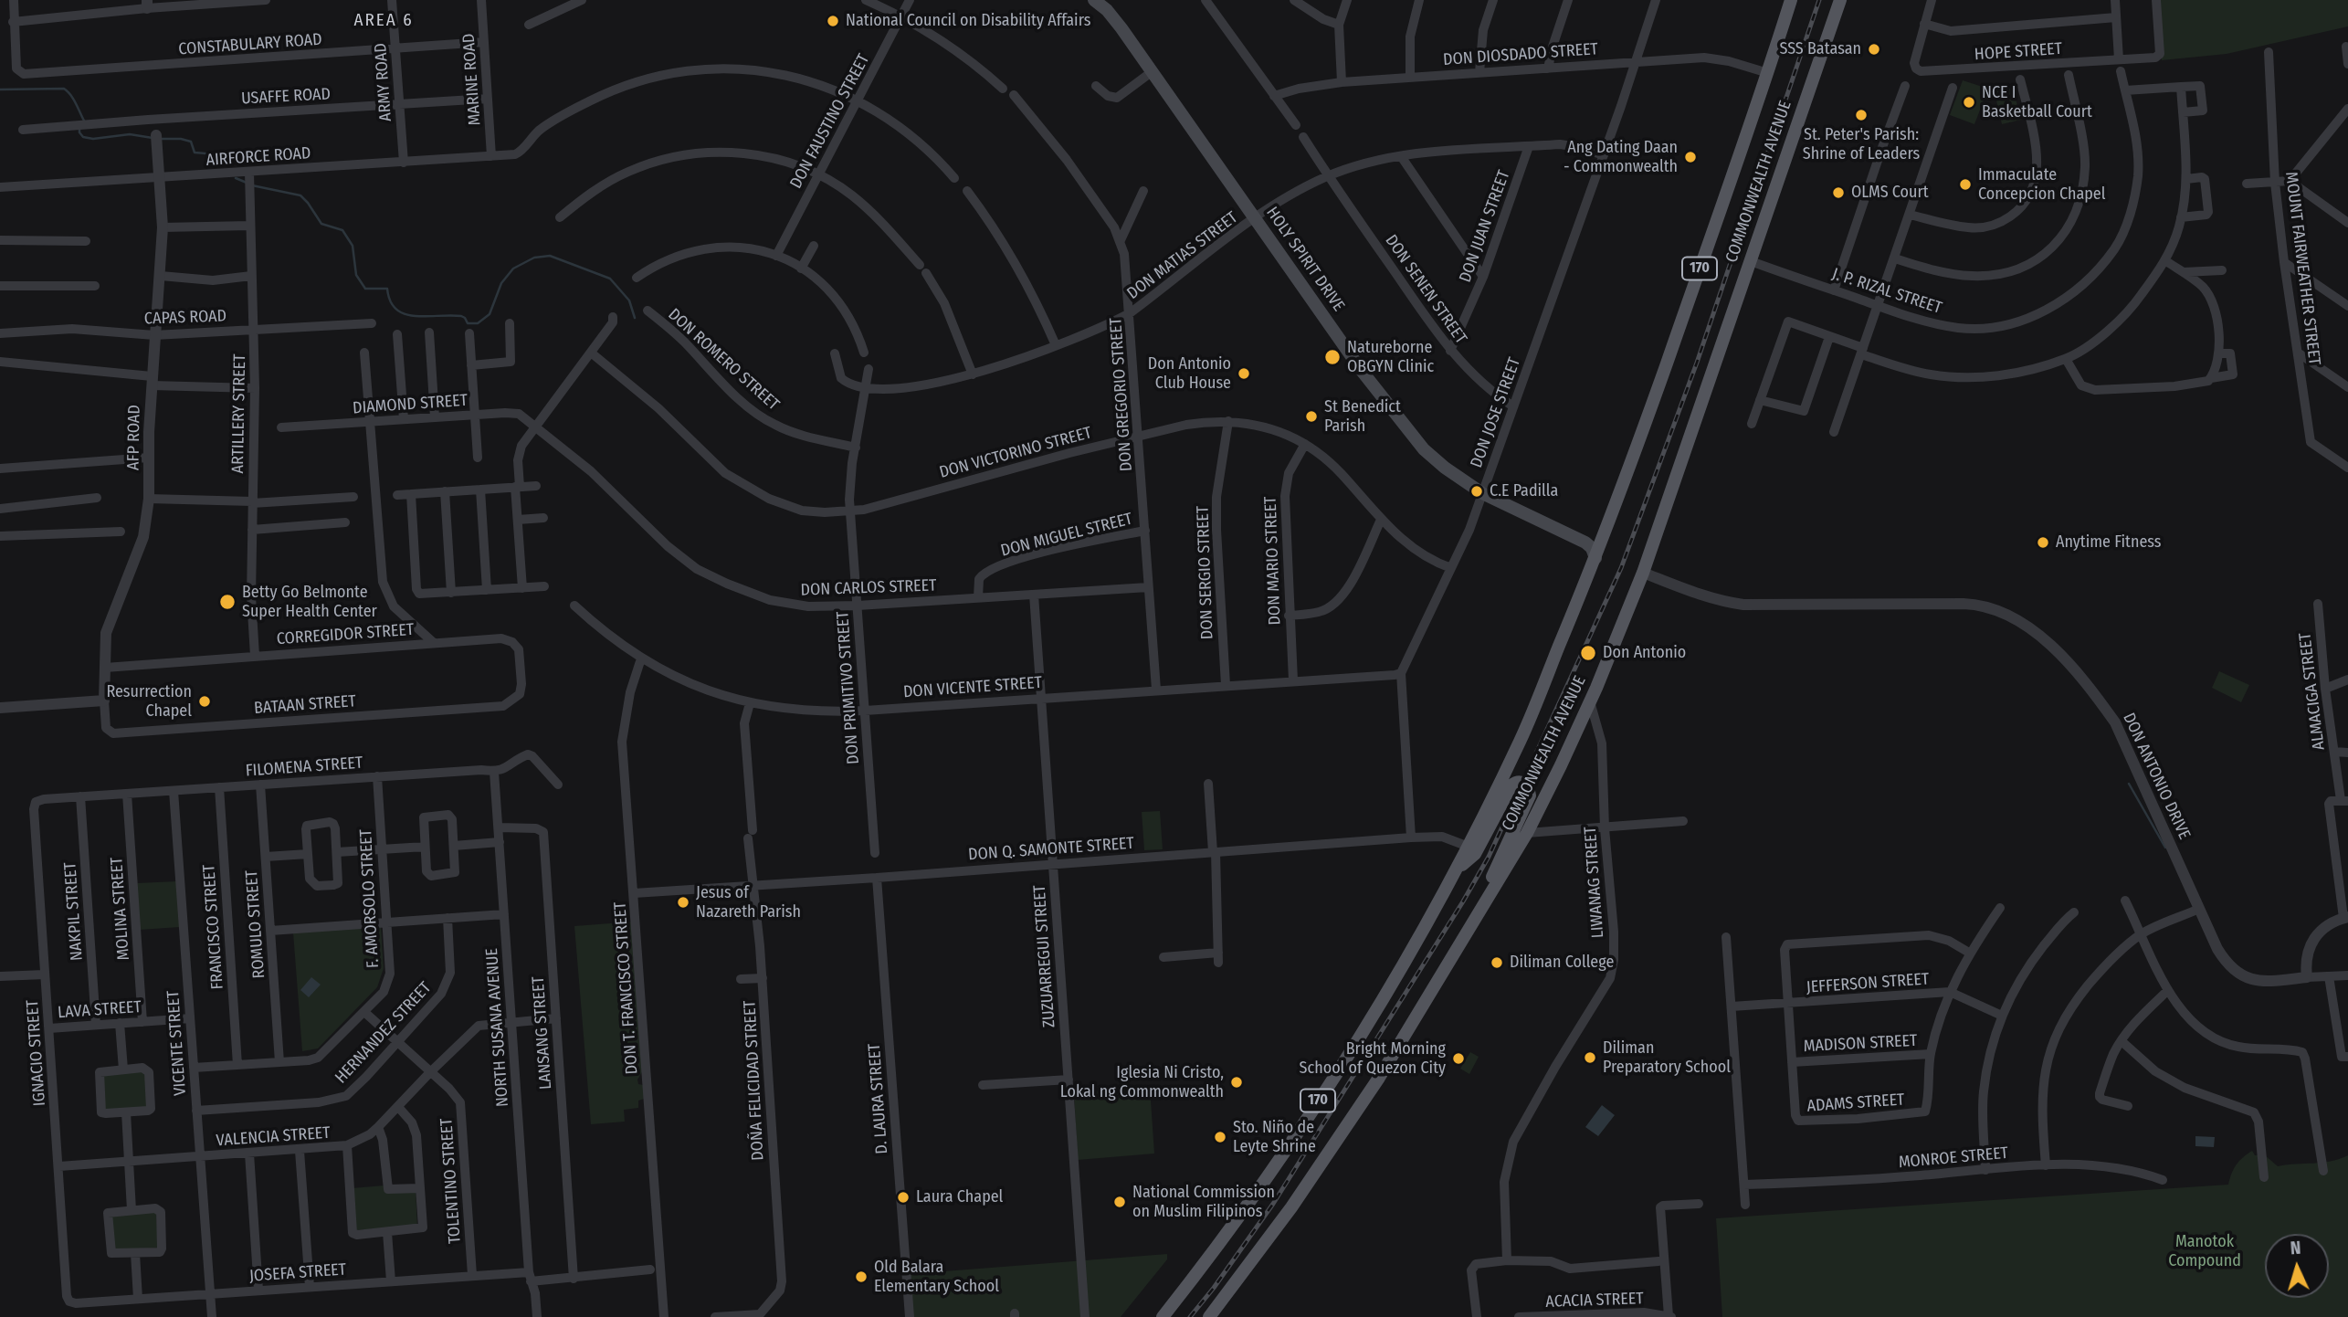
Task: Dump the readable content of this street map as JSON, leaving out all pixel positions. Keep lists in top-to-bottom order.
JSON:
{
  "streets": {
    "main road": ["COMMONWEALTH AVENUE", "HOLY SPIRIT DRIVE", "170"],
    "street": [
      "CONSTABULARY ROAD",
      "HOPE STREET",
      "DON DIOSDADO STREET",
      "MARINE ROAD",
      "ARMY ROAD",
      "USAFFE ROAD",
      "DON FAUSTINO STREET",
      "AIRFORCE ROAD",
      "DON JUAN STREET",
      "DON MATIAS STREET",
      "MOUNT FAIRWEATHER STREET",
      "DON SENEN STREET",
      "J. P. RIZAL STREET",
      "CAPAS ROAD",
      "DON ROMERO STREET",
      "DON GREGORIO STREET",
      "DIAMOND STREET",
      "DON JOSE STREET",
      "ARTILLERY STREET",
      "AFP ROAD",
      "DON VICTORINO STREET",
      "DON MIGUEL STREET",
      "DON MARIO STREET",
      "DON SERGIO STREET",
      "DON CARLOS STREET",
      "CORREGIDOR STREET",
      "DON PRIMITIVO STREET",
      "DON VICENTE STREET",
      "ALMACIGA STREET",
      "BATAAN STREET",
      "FILOMENA STREET",
      "DON ANTONIO DRIVE",
      "DON Q. SAMONTE STREET",
      "LIWANAG STREET",
      "F. AMORSOLO STREET",
      "MOLINA STREET",
      "NAKPIL STREET",
      "ROMULO STREET",
      "FRANCISCO STREET",
      "ZUZUARREGUI STREET",
      "JEFFERSON STREET",
      "DON T. FRANCISCO STREET",
      "LAVA STREET",
      "NORTH SUSANA AVENUE",
      "HERNANDEZ STREET",
      "LANSANG STREET",
      "VICENTE STREET",
      "MADISON STREET",
      "IGNACIO STREET",
      "DOÑA FELICIDAD STREET",
      "D. LAURA STREET",
      "ADAMS STREET",
      "VALENCIA STREET",
      "MONROE STREET",
      "TOLENTINO STREET",
      "JOSEFA STREET",
      "ACACIA STREET"
    ]
  },
  "crossings": [
    ["CONSTABULARY ROAD", "MARINE ROAD"],
    ["CONSTABULARY ROAD", "ARMY ROAD"],
    ["DON DIOSDADO STREET", "COMMONWEALTH AVENUE"],
    ["DON DIOSDADO STREET", "DON JOSE STREET"],
    ["MARINE ROAD", "USAFFE ROAD"],
    ["MARINE ROAD", "AIRFORCE ROAD"],
    ["ARMY ROAD", "USAFFE ROAD"],
    ["ARMY ROAD", "AIRFORCE ROAD"],
    ["DON FAUSTINO STREET", "AIRFORCE ROAD"],
    ["AIRFORCE ROAD", "ARTILLERY STREET"],
    ["AIRFORCE ROAD", "AFP ROAD"],
    ["COMMONWEALTH AVENUE", "J. P. RIZAL STREET"],
    ["COMMONWEALTH AVENUE", "DON ANTONIO DRIVE"],
    ["COMMONWEALTH AVENUE", "DON Q. SAMONTE STREET"],
    ["COMMONWEALTH AVENUE", "LIWANAG STREET"],
    ["DON JUAN STREET", "DON MATIAS STREET"],
    ["DON JUAN STREET", "DON SENEN STREET"],
    ["DON MATIAS STREET", "HOLY SPIRIT DRIVE"],
    ["DON MATIAS STREET", "DON SENEN STREET"],
    ["DON MATIAS STREET", "DON GREGORIO STREET"],
    ["DON MATIAS STREET", "DON JOSE STREET"],
    ["DON MATIAS STREET", "DON PRIMITIVO STREET"],
    ["HOLY SPIRIT DRIVE", "DON JOSE STREET"],
    ["DON SENEN STREET", "DON JOSE STREET"],
    ["CAPAS ROAD", "ARTILLERY STREET"],
    ["CAPAS ROAD", "AFP ROAD"],
    ["DON ROMERO STREET", "DON PRIMITIVO STREET"],
    ["DON GREGORIO STREET", "DON VICTORINO STREET"],
    ["DON GREGORIO STREET", "DON MIGUEL STREET"],
    ["DON GREGORIO STREET", "DON CARLOS STREET"],
    ["DON GREGORIO STREET", "DON VICENTE STREET"],
    ["DIAMOND STREET", "DON CARLOS STREET"],
    ["DON JOSE STREET", "DON VICTORINO STREET"],
    ["DON JOSE STREET", "DON VICENTE STREET"],
    ["DON JOSE STREET", "DON Q. SAMONTE STREET"],
    ["ARTILLERY STREET", "CORREGIDOR STREET"],
    ["AFP ROAD", "CORREGIDOR STREET"],
    ["AFP ROAD", "BATAAN STREET"],
    ["DON VICTORINO STREET", "DON MARIO STREET"],
    ["DON VICTORINO STREET", "DON SERGIO STREET"],
    ["DON VICTORINO STREET", "DON PRIMITIVO STREET"],
    ["DON MIGUEL STREET", "DON CARLOS STREET"],
    ["DON MARIO STREET", "DON VICENTE STREET"],
    ["DON SERGIO STREET", "DON VICENTE STREET"],
    ["DON CARLOS STREET", "DON PRIMITIVO STREET"],
    ["DON CARLOS STREET", "ZUZUARREGUI STREET"],
    ["CORREGIDOR STREET", "BATAAN STREET"],
    ["DON PRIMITIVO STREET", "DON VICENTE STREET"],
    ["DON VICENTE STREET", "ZUZUARREGUI STREET"],
    ["DON VICENTE STREET", "DON T. FRANCISCO STREET"],
    ["DON VICENTE STREET", "DOÑA FELICIDAD STREET"],
    ["FILOMENA STREET", "F. AMORSOLO STREET"],
    ["FILOMENA STREET", "MOLINA STREET"],
    ["FILOMENA STREET", "NAKPIL STREET"],
    ["FILOMENA STREET", "ROMULO STREET"],
    ["FILOMENA STREET", "FRANCISCO STREET"],
    ["FILOMENA STREET", "NORTH SUSANA AVENUE"],
    ["FILOMENA STREET", "VICENTE STREET"],
    ["FILOMENA STREET", "IGNACIO STREET"],
    ["DON Q. SAMONTE STREET", "ZUZUARREGUI STREET"],
    ["DON Q. SAMONTE STREET", "DON T. FRANCISCO STREET"],
    ["DON Q. SAMONTE STREET", "DOÑA FELICIDAD STREET"],
    ["DON Q. SAMONTE STREET", "D. LAURA STREET"],
    ["F. AMORSOLO STREET", "ROMULO STREET"],
    ["F. AMORSOLO STREET", "FRANCISCO STREET"],
    ["F. AMORSOLO STREET", "VICENTE STREET"],
    ["F. AMORSOLO STREET", "TOLENTINO STREET"],
    ["MOLINA STREET", "LAVA STREET"],
    ["NAKPIL STREET", "LAVA STREET"],
    ["JEFFERSON STREET", "ADAMS STREET"],
    ["LAVA STREET", "VICENTE STREET"],
    ["LAVA STREET", "IGNACIO STREET"],
    ["NORTH SUSANA AVENUE", "LANSANG STREET"],
    ["NORTH SUSANA AVENUE", "VALENCIA STREET"],
    ["NORTH SUSANA AVENUE", "JOSEFA STREET"],
    ["HERNANDEZ STREET", "VICENTE STREET"],
    ["HERNANDEZ STREET", "TOLENTINO STREET"],
    ["LANSANG STREET", "VALENCIA STREET"],
    ["LANSANG STREET", "JOSEFA STREET"],
    ["VICENTE STREET", "VALENCIA STREET"],
    ["VICENTE STREET", "JOSEFA STREET"],
    ["MADISON STREET", "ADAMS STREET"],
    ["IGNACIO STREET", "VALENCIA STREET"],
    ["IGNACIO STREET", "JOSEFA STREET"],
    ["VALENCIA STREET", "TOLENTINO STREET"],
    ["TOLENTINO STREET", "JOSEFA STREET"]
  ],
  "districts": ["AREA 6"],
  "parks": ["Manotok Compound"],
  "places": [
    "National Council on Disability Affairs",
    "SSS Batasan",
    "NCE I Basketball Court",
    "St. Peter's Parish: Shrine of Leaders",
    "Ang Dating Daan - Commonwealth",
    "Immaculate Concepcion Chapel",
    "OLMS Court",
    "Natureborne OBGYN Clinic",
    "Don Antonio Club House",
    "St Benedict Parish",
    "C.E Padilla",
    "Anytime Fitness",
    "Betty Go Belmonte Super Health Center",
    "Don Antonio",
    "Resurrection Chapel",
    "Jesus of Nazareth Parish",
    "Diliman College",
    "Diliman Preparatory School",
    "Bright Morning School of Quezon City",
    "Iglesia Ni Cristo, Lokal ng Commonwealth",
    "Sto. Niño de Leyte Shrine",
    "Laura Chapel",
    "National Commission on Muslim Filipinos",
    "Old Balara Elementary School"
  ],
  "north": "top"
}
